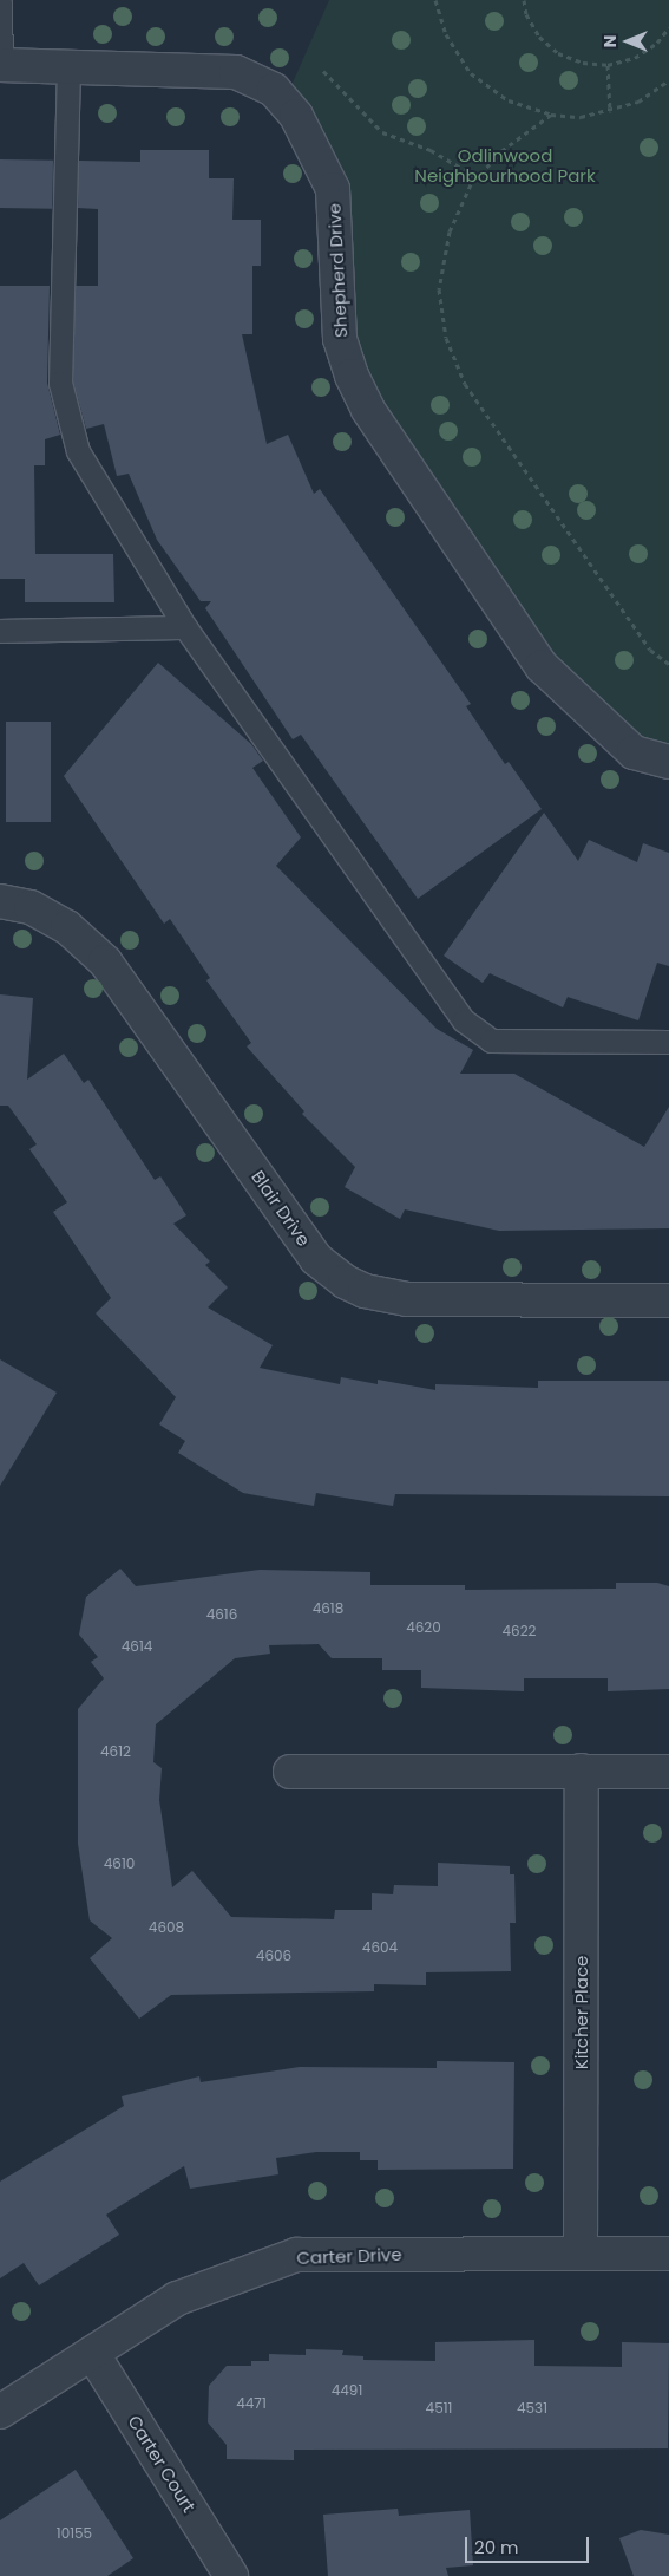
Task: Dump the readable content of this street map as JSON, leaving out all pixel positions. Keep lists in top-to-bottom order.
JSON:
{
  "streets": {
    "street": [
      "Shepherd Drive",
      "Blair Drive",
      "Kitcher Place",
      "Carter Drive",
      "Carter Court"
    ]
  },
  "crossings": [
    ["Kitcher Place", "Carter Drive"],
    ["Carter Drive", "Carter Court"]
  ],
  "parks": ["Odlinwood Neighbourhood Park"],
  "house_numbers": [
    "4618",
    "4616",
    "4620",
    "4622",
    "4614",
    "4612",
    "4610",
    "4608",
    "4604",
    "4606",
    "4491",
    "4471",
    "4511",
    "4531",
    "10155"
  ],
  "scale_bar": "20 m",
  "north": "left"
}
